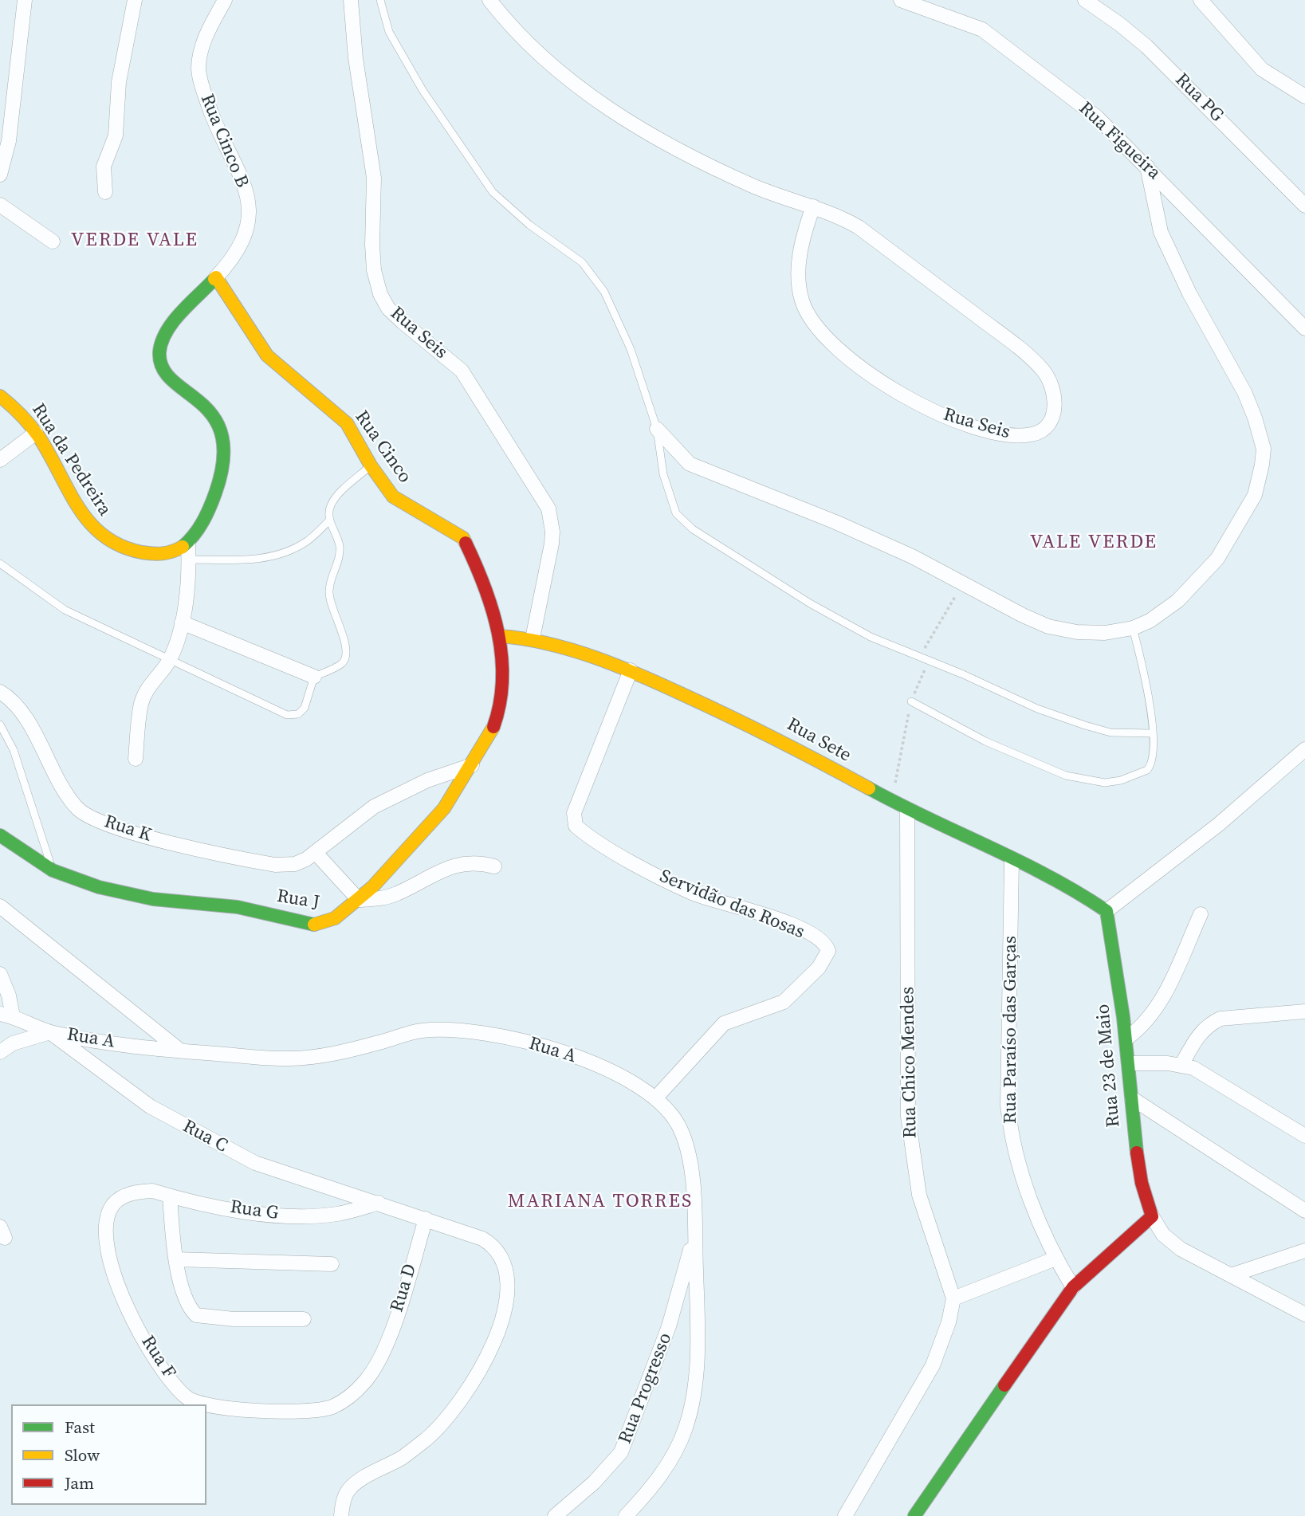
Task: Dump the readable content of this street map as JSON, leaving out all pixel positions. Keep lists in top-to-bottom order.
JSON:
{
  "streets": {
    "street": [
      "Rua PG",
      "Rua Cinco B",
      "Rua Figueira",
      "Rua Seis",
      "Rua Cinco",
      "Rua da Pedreira",
      "Rua Sete",
      "Rua K",
      "Rua J",
      "Servidão das Rosas",
      "Rua Paraíso das Garças",
      "Rua A",
      "Rua Chico Mendes",
      "Rua 23 de Maio",
      "Rua C",
      "Rua G",
      "Rua D",
      "Rua F",
      "Rua Progresso"
    ]
  },
  "crossings": [
    ["Rua Cinco B", "Rua Cinco"],
    ["Rua Seis", "Rua Sete"],
    ["Rua Cinco", "Rua Sete"],
    ["Rua Cinco", "Rua J"],
    ["Rua Sete", "Servidão das Rosas"],
    ["Rua Sete", "Rua Paraíso das Garças"],
    ["Rua Sete", "Rua Chico Mendes"],
    ["Rua Sete", "Rua 23 de Maio"],
    ["Rua K", "Rua J"],
    ["Servidão das Rosas", "Rua A"],
    ["Rua A", "Rua C"],
    ["Rua A", "Rua Progresso"],
    ["Rua C", "Rua G"],
    ["Rua G", "Rua F"],
    ["Rua D", "Rua F"]
  ],
  "districts": ["VERDE VALE", "VALE VERDE", "MARIANA TORRES"],
  "legend": ["Fast", "Slow", "Jam"]
}
